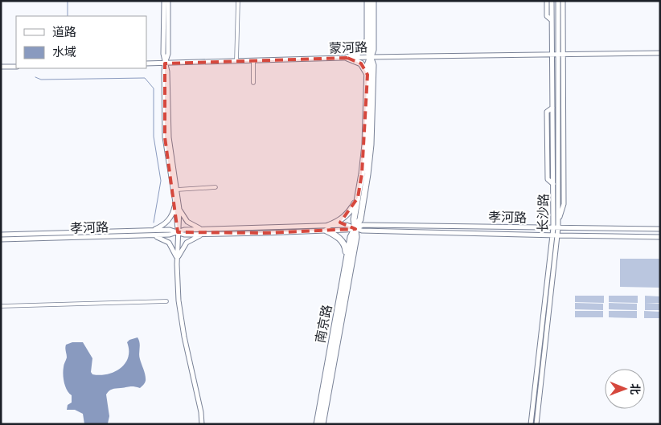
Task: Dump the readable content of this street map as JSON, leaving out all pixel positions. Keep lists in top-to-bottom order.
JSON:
{
  "streets": {
    "highway": ["南京路"],
    "main road": ["蒙河路", "长沙路", "孝河路"]
  },
  "crossings": [
    ["蒙河路", "长沙路"],
    ["蒙河路", "南京路"],
    ["长沙路", "孝河路"],
    ["孝河路", "南京路"]
  ],
  "legend": ["道路", "水域"],
  "north": "right"
}
